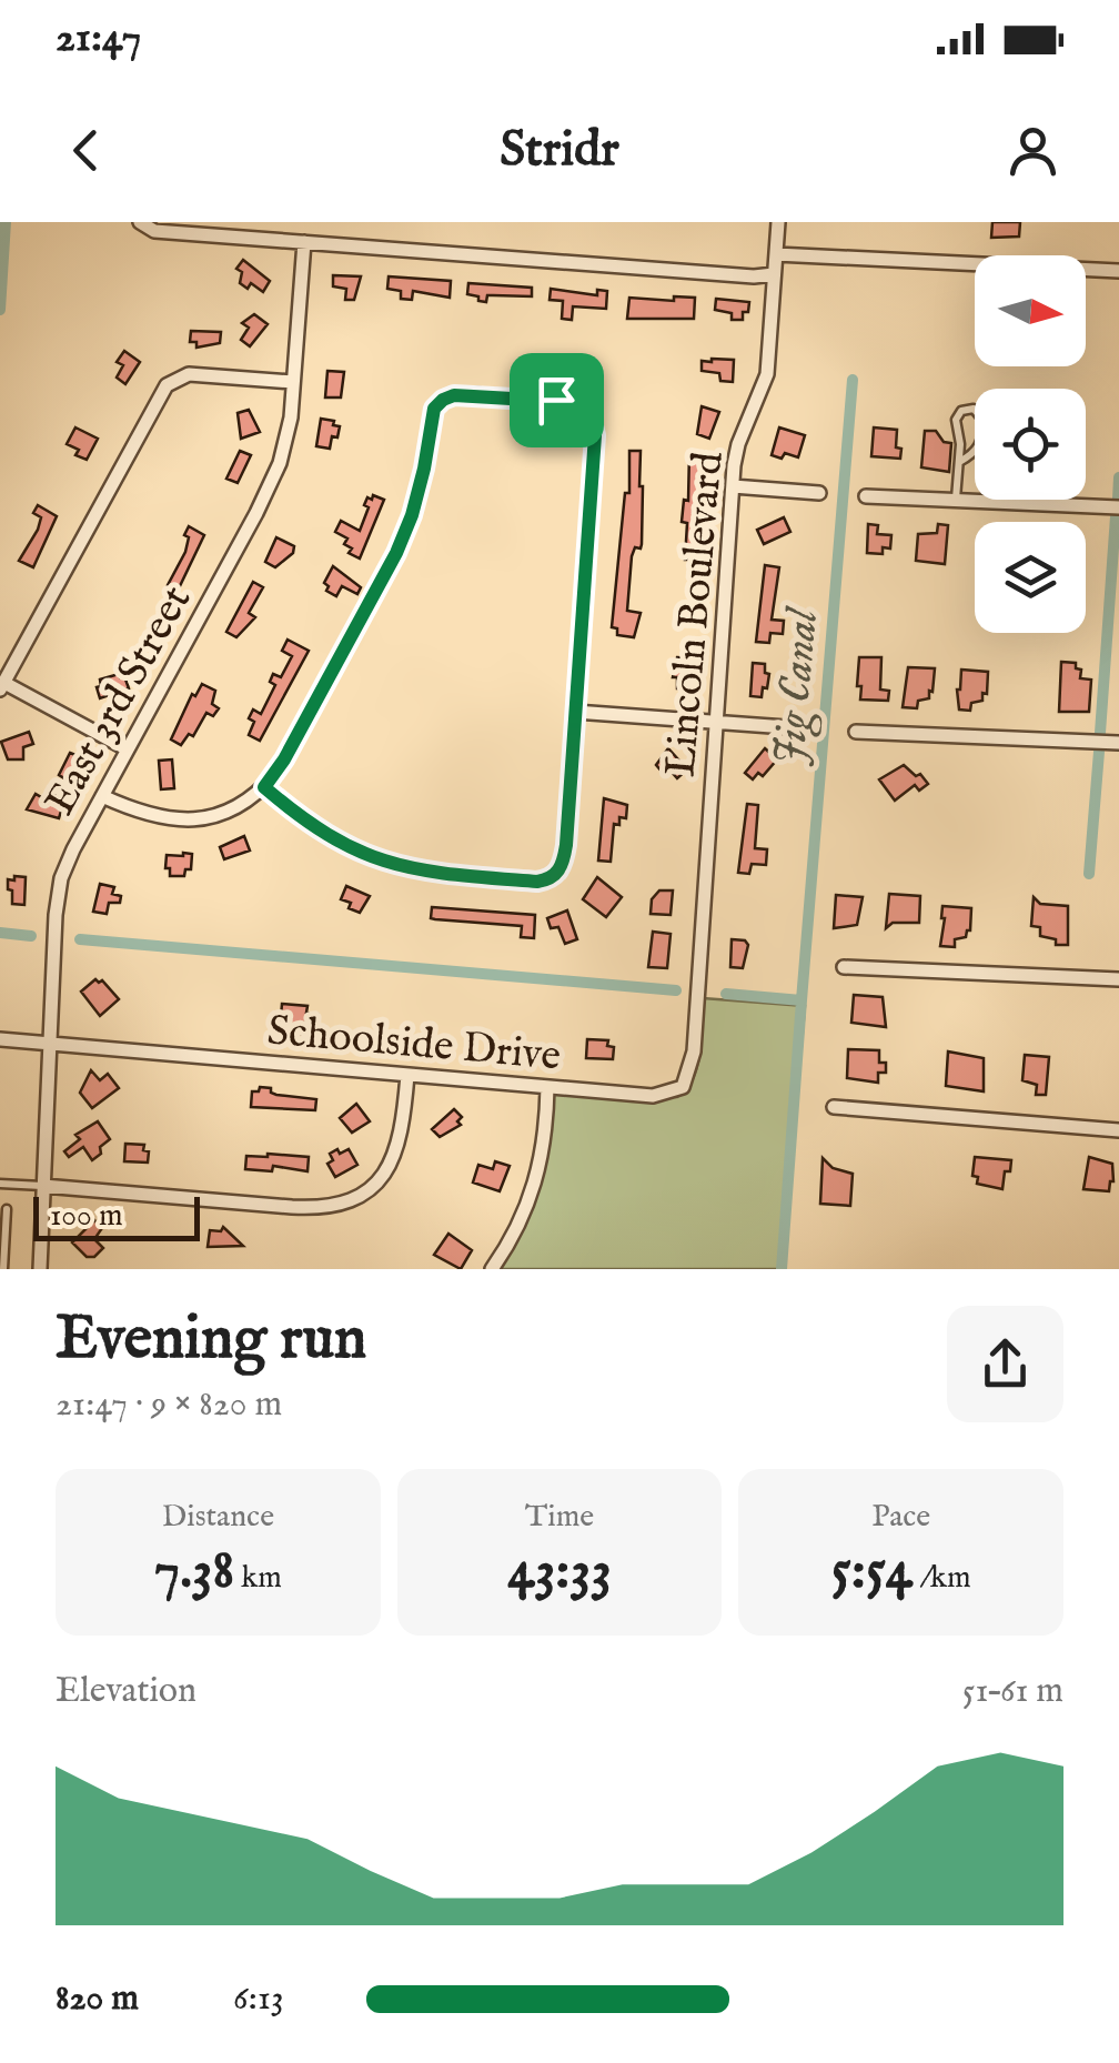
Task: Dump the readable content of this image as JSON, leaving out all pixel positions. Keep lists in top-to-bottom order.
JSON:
{
  "streets": {
    "street": ["Lincoln Boulevard", "East 3rd Street", "Schoolside Drive"]
  },
  "crossings": [
    ["Lincoln Boulevard", "Schoolside Drive"],
    ["East 3rd Street", "Schoolside Drive"]
  ],
  "water": ["Jig Canal"],
  "scale_bar": "100 m",
  "north": "right",
  "page": {
    "status": "21:47",
    "header": "Stridr",
    "scale": "100 m",
    "heading": ["Evening run", "21:47 · 9 × 820 m"],
    "stats": [
      ["Distance", "7.38 km"],
      ["Time", "43:33"],
      ["Pace", "5:54 /km"]
    ],
    "chart": ["Elevation", "51–61 m"],
    "list": [
      {
        "name": "820 m",
        "note": "6:13"
      }
    ]
  }
}
